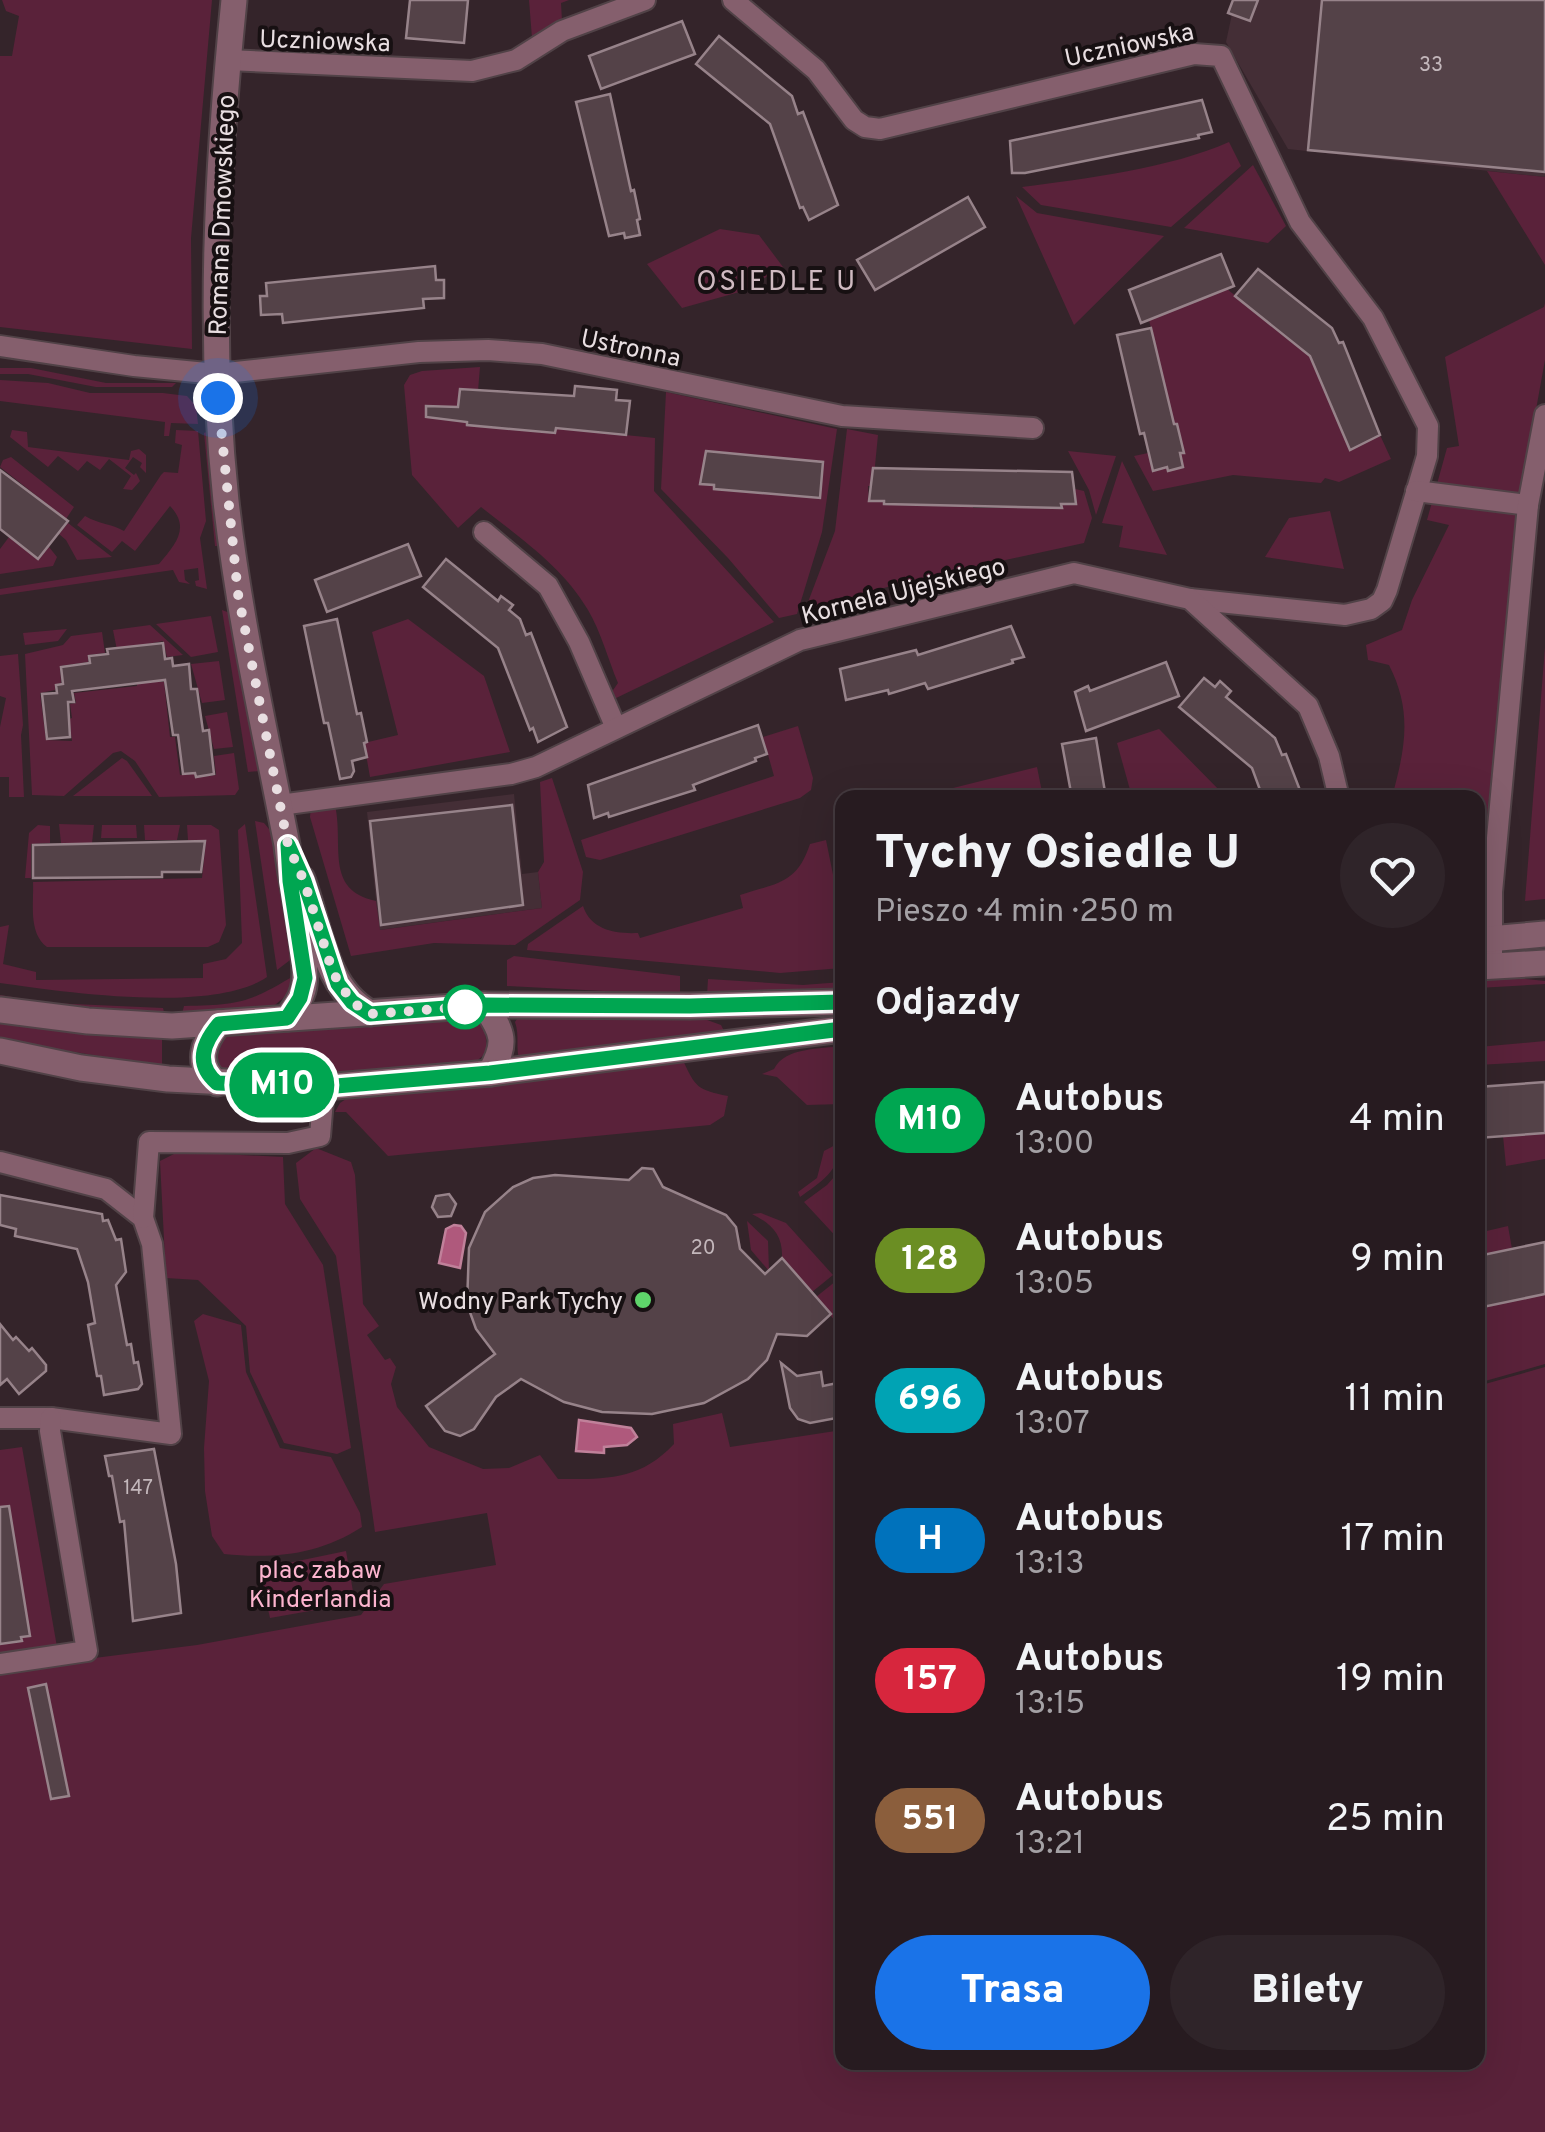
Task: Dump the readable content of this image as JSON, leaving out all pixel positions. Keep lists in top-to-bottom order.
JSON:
{
  "streets": {
    "street": [
      "Uczniowska",
      "Romana Dmowskiego",
      "Ustronna",
      "Kornela Ujejskiego"
    ]
  },
  "crossings": [
    ["Uczniowska", "Romana Dmowskiego"],
    ["Uczniowska", "Kornela Ujejskiego"],
    ["Romana Dmowskiego", "Ustronna"],
    ["Romana Dmowskiego", "Kornela Ujejskiego"]
  ],
  "districts": ["OSIEDLE U"],
  "parks": ["plac zabaw Kinderlandia"],
  "places": ["Wodny Park Tychy"],
  "lines": ["bus line M10"],
  "house_numbers": ["33", "20", "147"],
  "page": {
    "on_map": "M10",
    "heading": [
      ["Tychy Osiedle U", "Pieszo · 4 min · 250 m"],
      "Odjazdy"
    ],
    "list": [
      {
        "mark": "M10",
        "name": "Autobus",
        "note": "13:00",
        "value": "4 min"
      },
      {
        "mark": "128",
        "name": "Autobus",
        "note": "13:05",
        "value": "9 min"
      },
      {
        "mark": "696",
        "name": "Autobus",
        "note": "13:07",
        "value": "11 min"
      },
      {
        "mark": "H",
        "name": "Autobus",
        "note": "13:13",
        "value": "17 min"
      },
      {
        "mark": "157",
        "name": "Autobus",
        "note": "13:15",
        "value": "19 min"
      },
      {
        "mark": "551",
        "name": "Autobus",
        "note": "13:21",
        "value": "25 min"
      }
    ],
    "buttons": ["Trasa", "Bilety"]
  }
}
